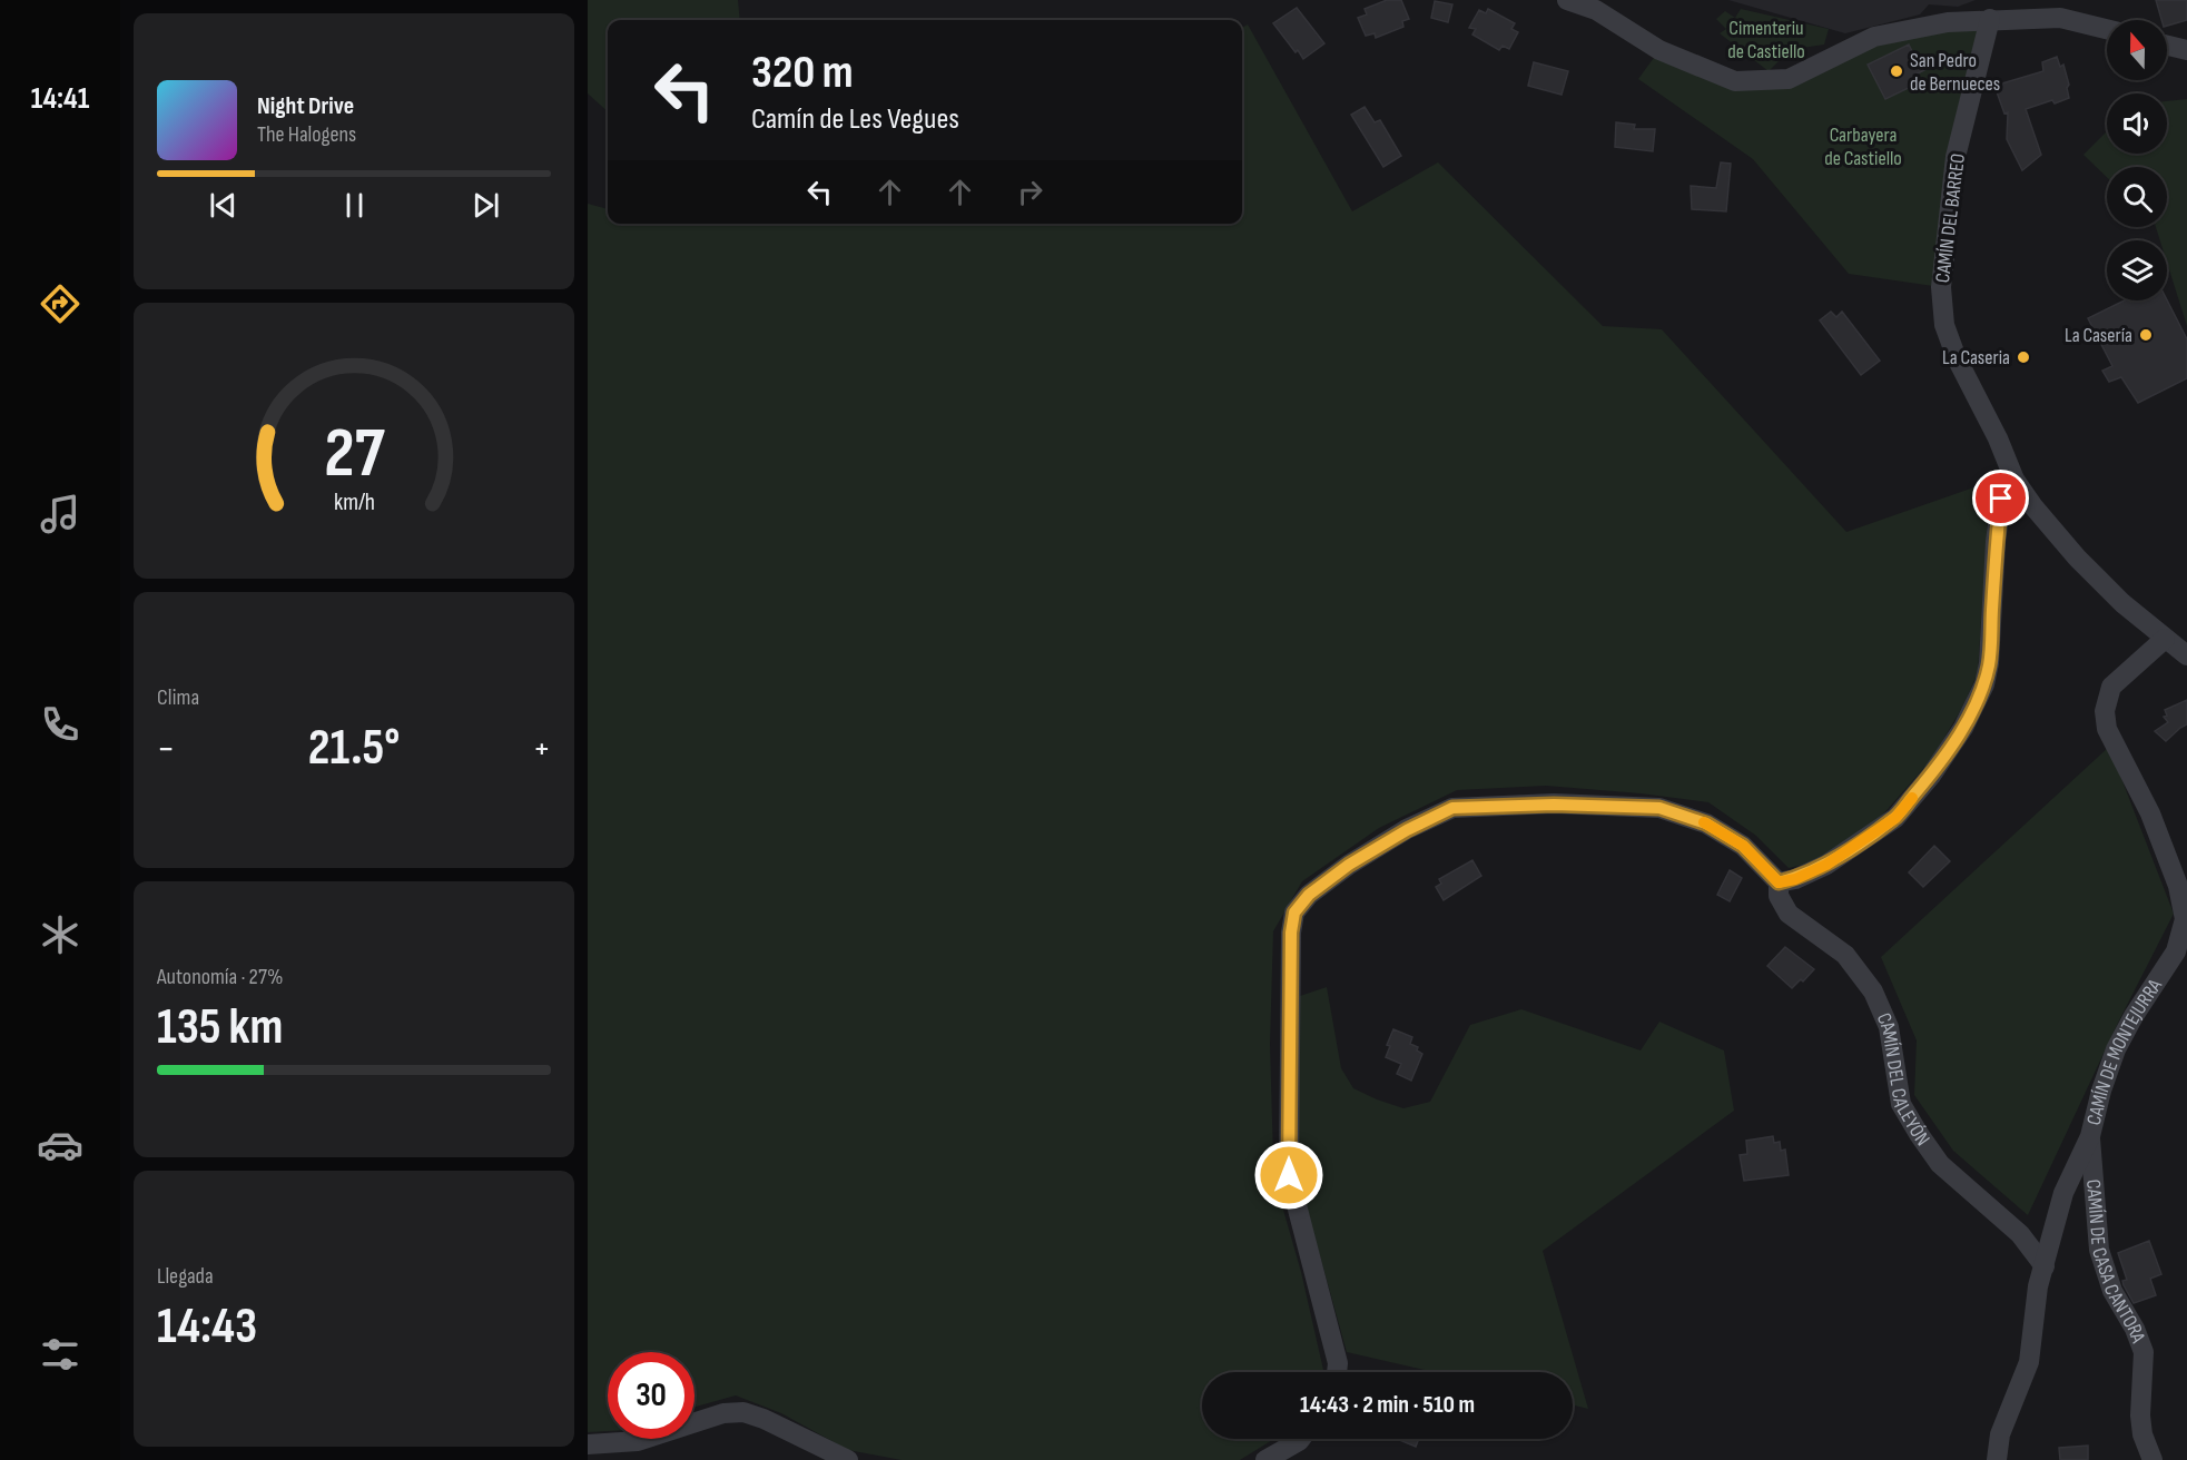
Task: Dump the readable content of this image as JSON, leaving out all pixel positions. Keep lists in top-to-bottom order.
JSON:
{
  "streets": {
    "street": [
      "CAMÍN DEL BARREO",
      "CAMÍN DE MONTEJURRA",
      "CAMÍN DEL CALEYÓN",
      "CAMÍN DE CASA CANTORA"
    ]
  },
  "crossings": [
    ["CAMÍN DEL BARREO", "CAMÍN DE MONTEJURRA"],
    ["CAMÍN DE MONTEJURRA", "CAMÍN DEL CALEYÓN"],
    ["CAMÍN DE MONTEJURRA", "CAMÍN DE CASA CANTORA"]
  ],
  "parks": ["Cimenteriu de Castiello", "Carbayera de Castiello"],
  "places": ["San Pedro de Bernueces", "La Casería", "La Caseria"],
  "north": "top",
  "page": {
    "tabs": "14:41",
    "turn": ["320 m", "Camín de Les Vegues"],
    "song": ["Night Drive", "The Halogens"],
    "tile": [
      "Clima",
      ["Autonomía · 27%", "135 km"],
      ["Llegada", "14:43"]
    ],
    "heat": ["−", "21.5°", "+"],
    "limit": "30",
    "trip": "14:43 · 2 min · 510 m",
    "gauge": ["27", "km/h"]
  }
}
